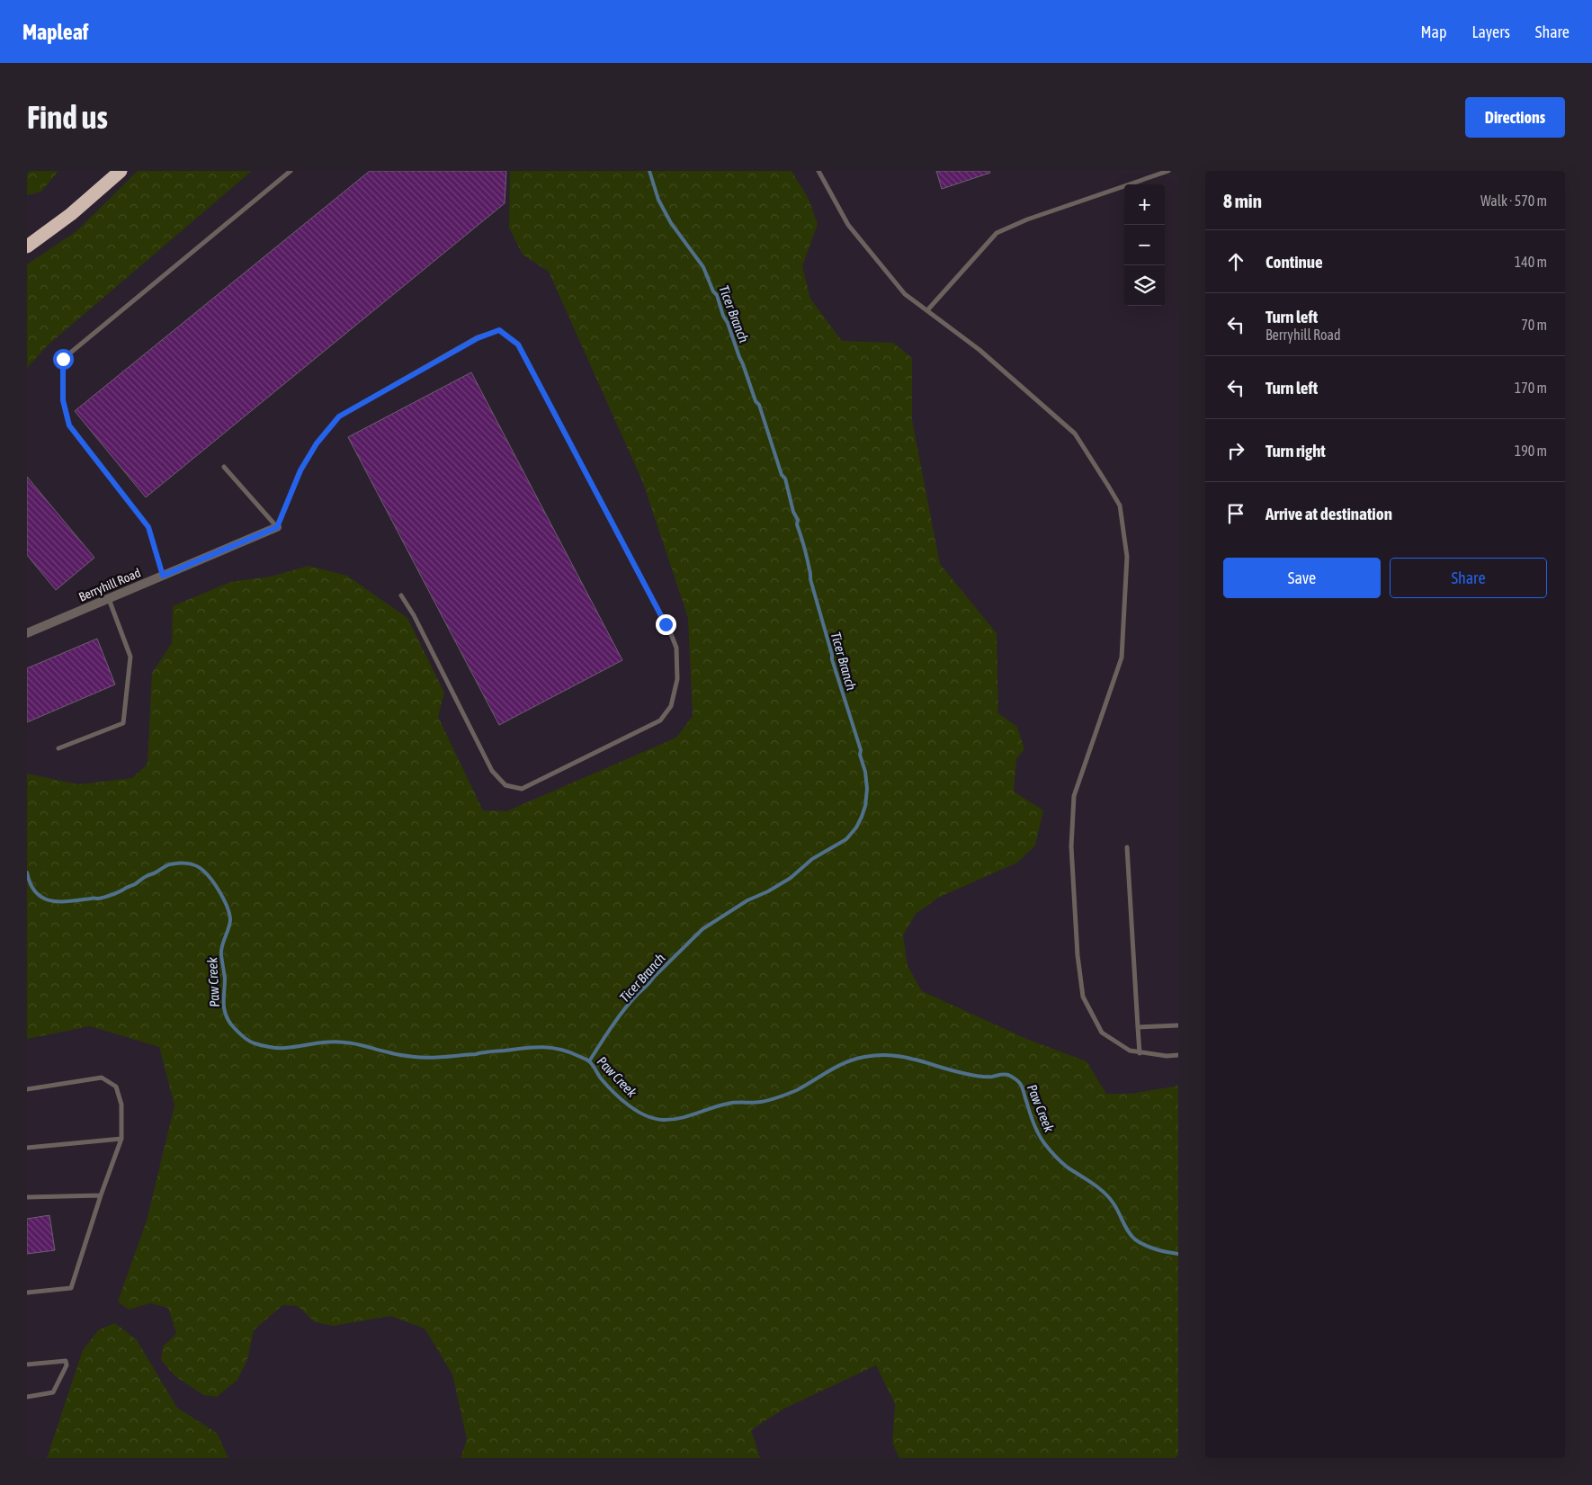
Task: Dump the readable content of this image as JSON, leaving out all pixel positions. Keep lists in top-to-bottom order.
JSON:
{
  "streets": {
    "street": ["Berryhill Road"]
  },
  "water": ["Ticer Branch", "Paw Creek"],
  "page": {
    "header": "Mapleaf",
    "nav": ["Map", "Layers", "Share"],
    "buttons": [
      "Directions",
      ["Save", "Share"]
    ],
    "title": "Find us",
    "heading": ["8 min", "Walk · 570 m"],
    "map_buttons": ["+", "−"],
    "list": [
      ["Continue", "140 m"],
      ["Turn left", "Berryhill Road", "70 m"],
      ["Turn left", "170 m"],
      ["Turn right", "190 m"],
      "Arrive at destination"
    ]
  }
}
